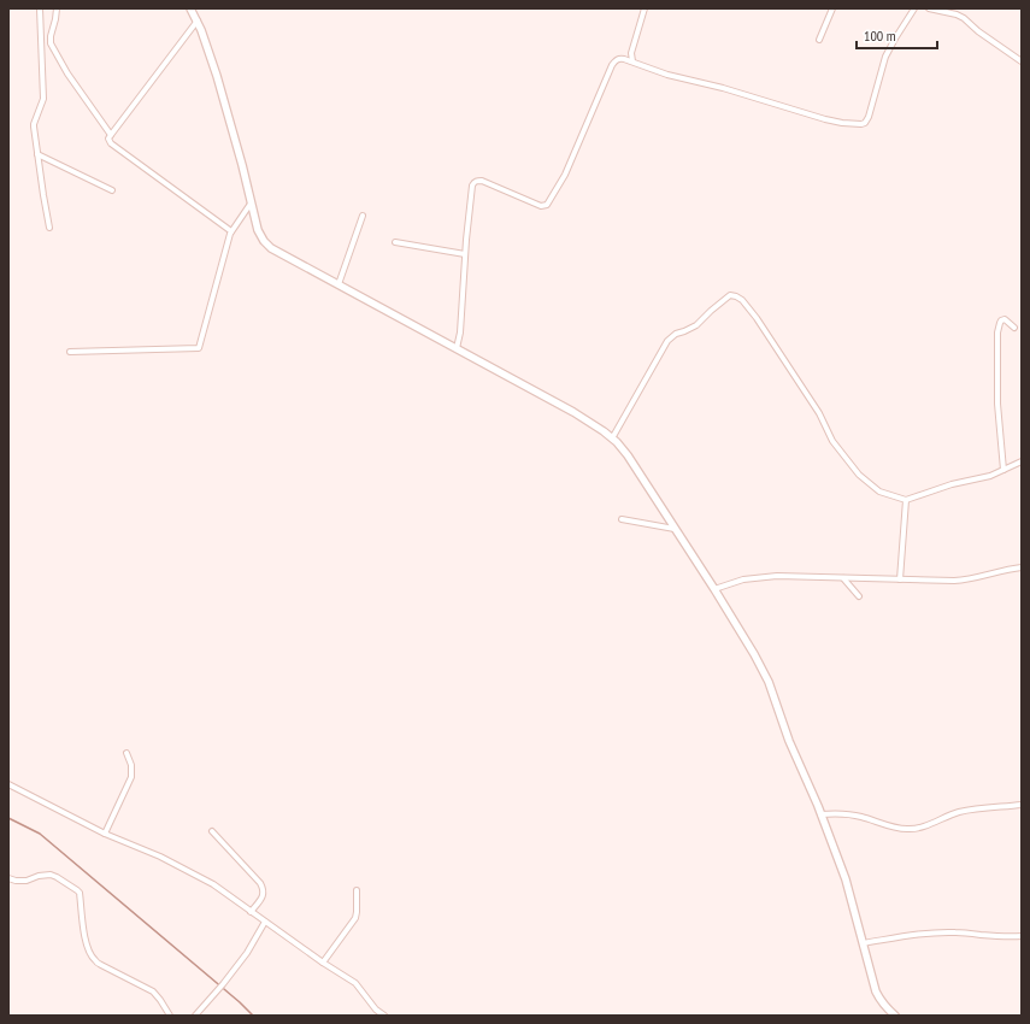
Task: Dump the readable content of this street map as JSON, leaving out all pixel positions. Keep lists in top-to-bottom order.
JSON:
{
  "scale_bar": "100 m"
}
